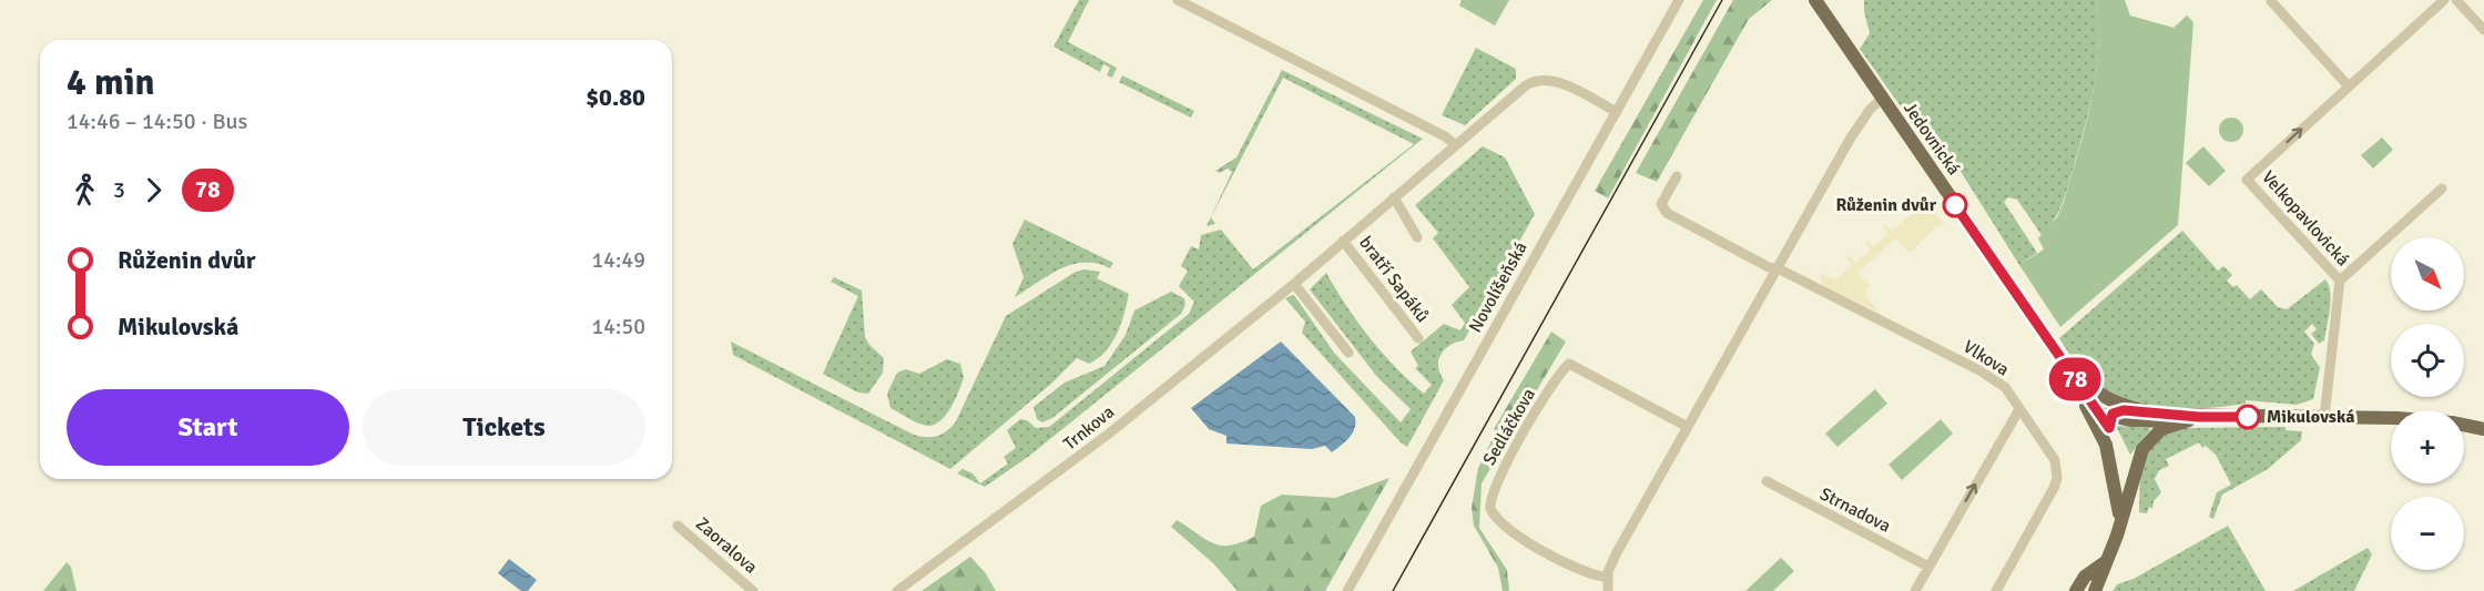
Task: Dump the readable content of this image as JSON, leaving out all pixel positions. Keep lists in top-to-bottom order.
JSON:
{
  "streets": {
    "main road": ["Jedovnická"],
    "street": [
      "Velkopavlovická",
      "bratří Sapáků",
      "Novolíšeňská",
      "Vlkova",
      "Sedláčkova",
      "Trnkova",
      "Strnadova",
      "Zaoralova"
    ]
  },
  "crossings": [
    ["bratří Sapáků", "Trnkova"],
    ["Novolíšeňská", "Trnkova"]
  ],
  "places": ["Růženin dvůr", "Mikulovská"],
  "lines": ["bus line 78"],
  "north": "bottom right",
  "page": {
    "on_map": "78",
    "heading": ["4 min", "14:46 – 14:50 · Bus", "$0.80"],
    "legs": ["3", "78"],
    "list": [
      {
        "name": "Růženin dvůr",
        "value": "14:49"
      },
      {
        "name": "Mikulovská",
        "value": "14:50"
      }
    ],
    "map_buttons": ["+", "−"],
    "buttons": ["Start", "Tickets"]
  }
}
